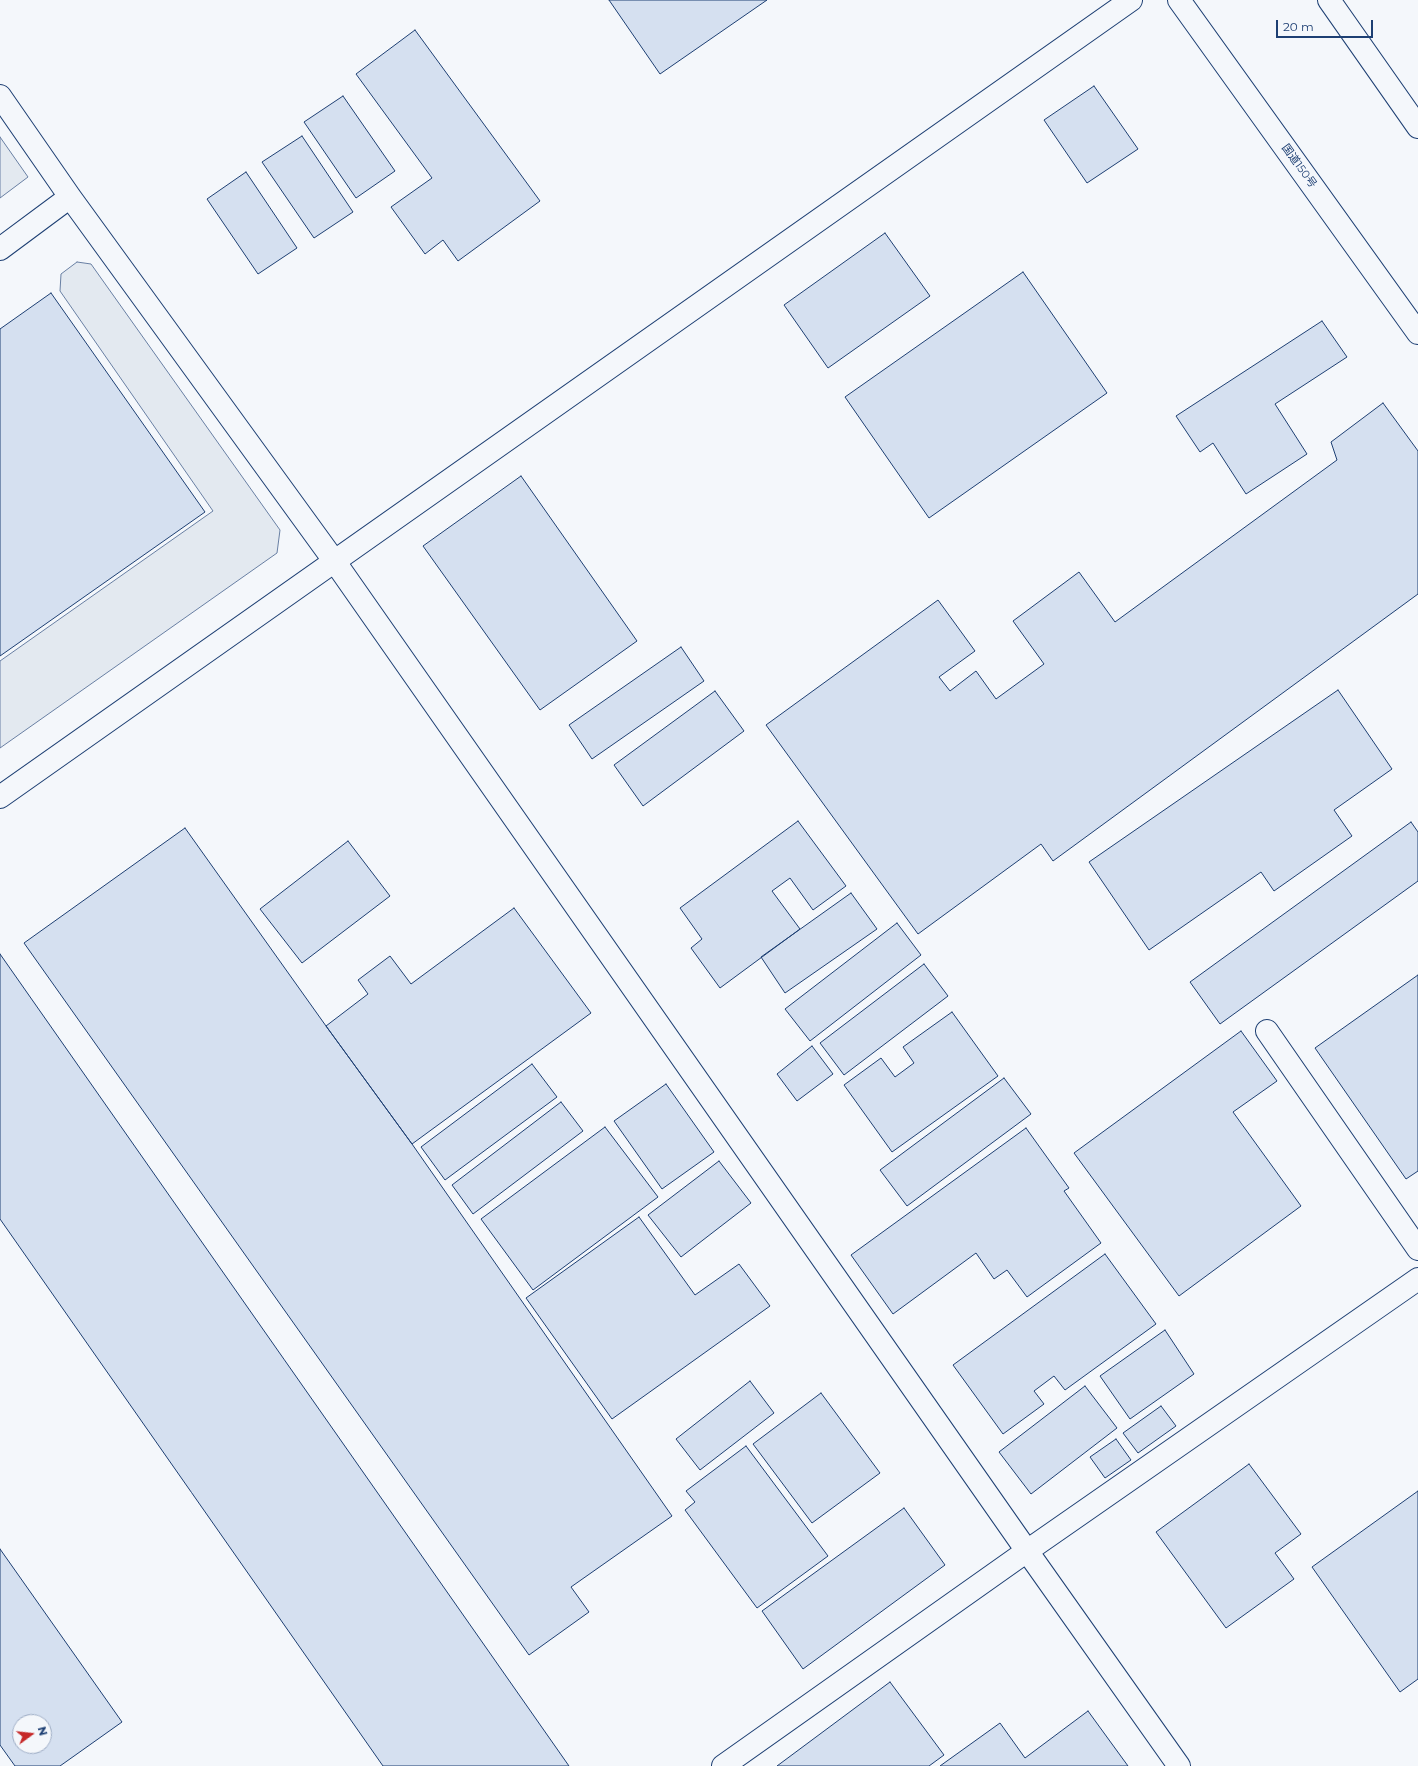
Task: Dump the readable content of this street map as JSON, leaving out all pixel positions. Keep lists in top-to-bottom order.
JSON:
{
  "streets": {
    "main road": ["国道150号"]
  },
  "scale_bar": "20 m",
  "north": "right"
}
